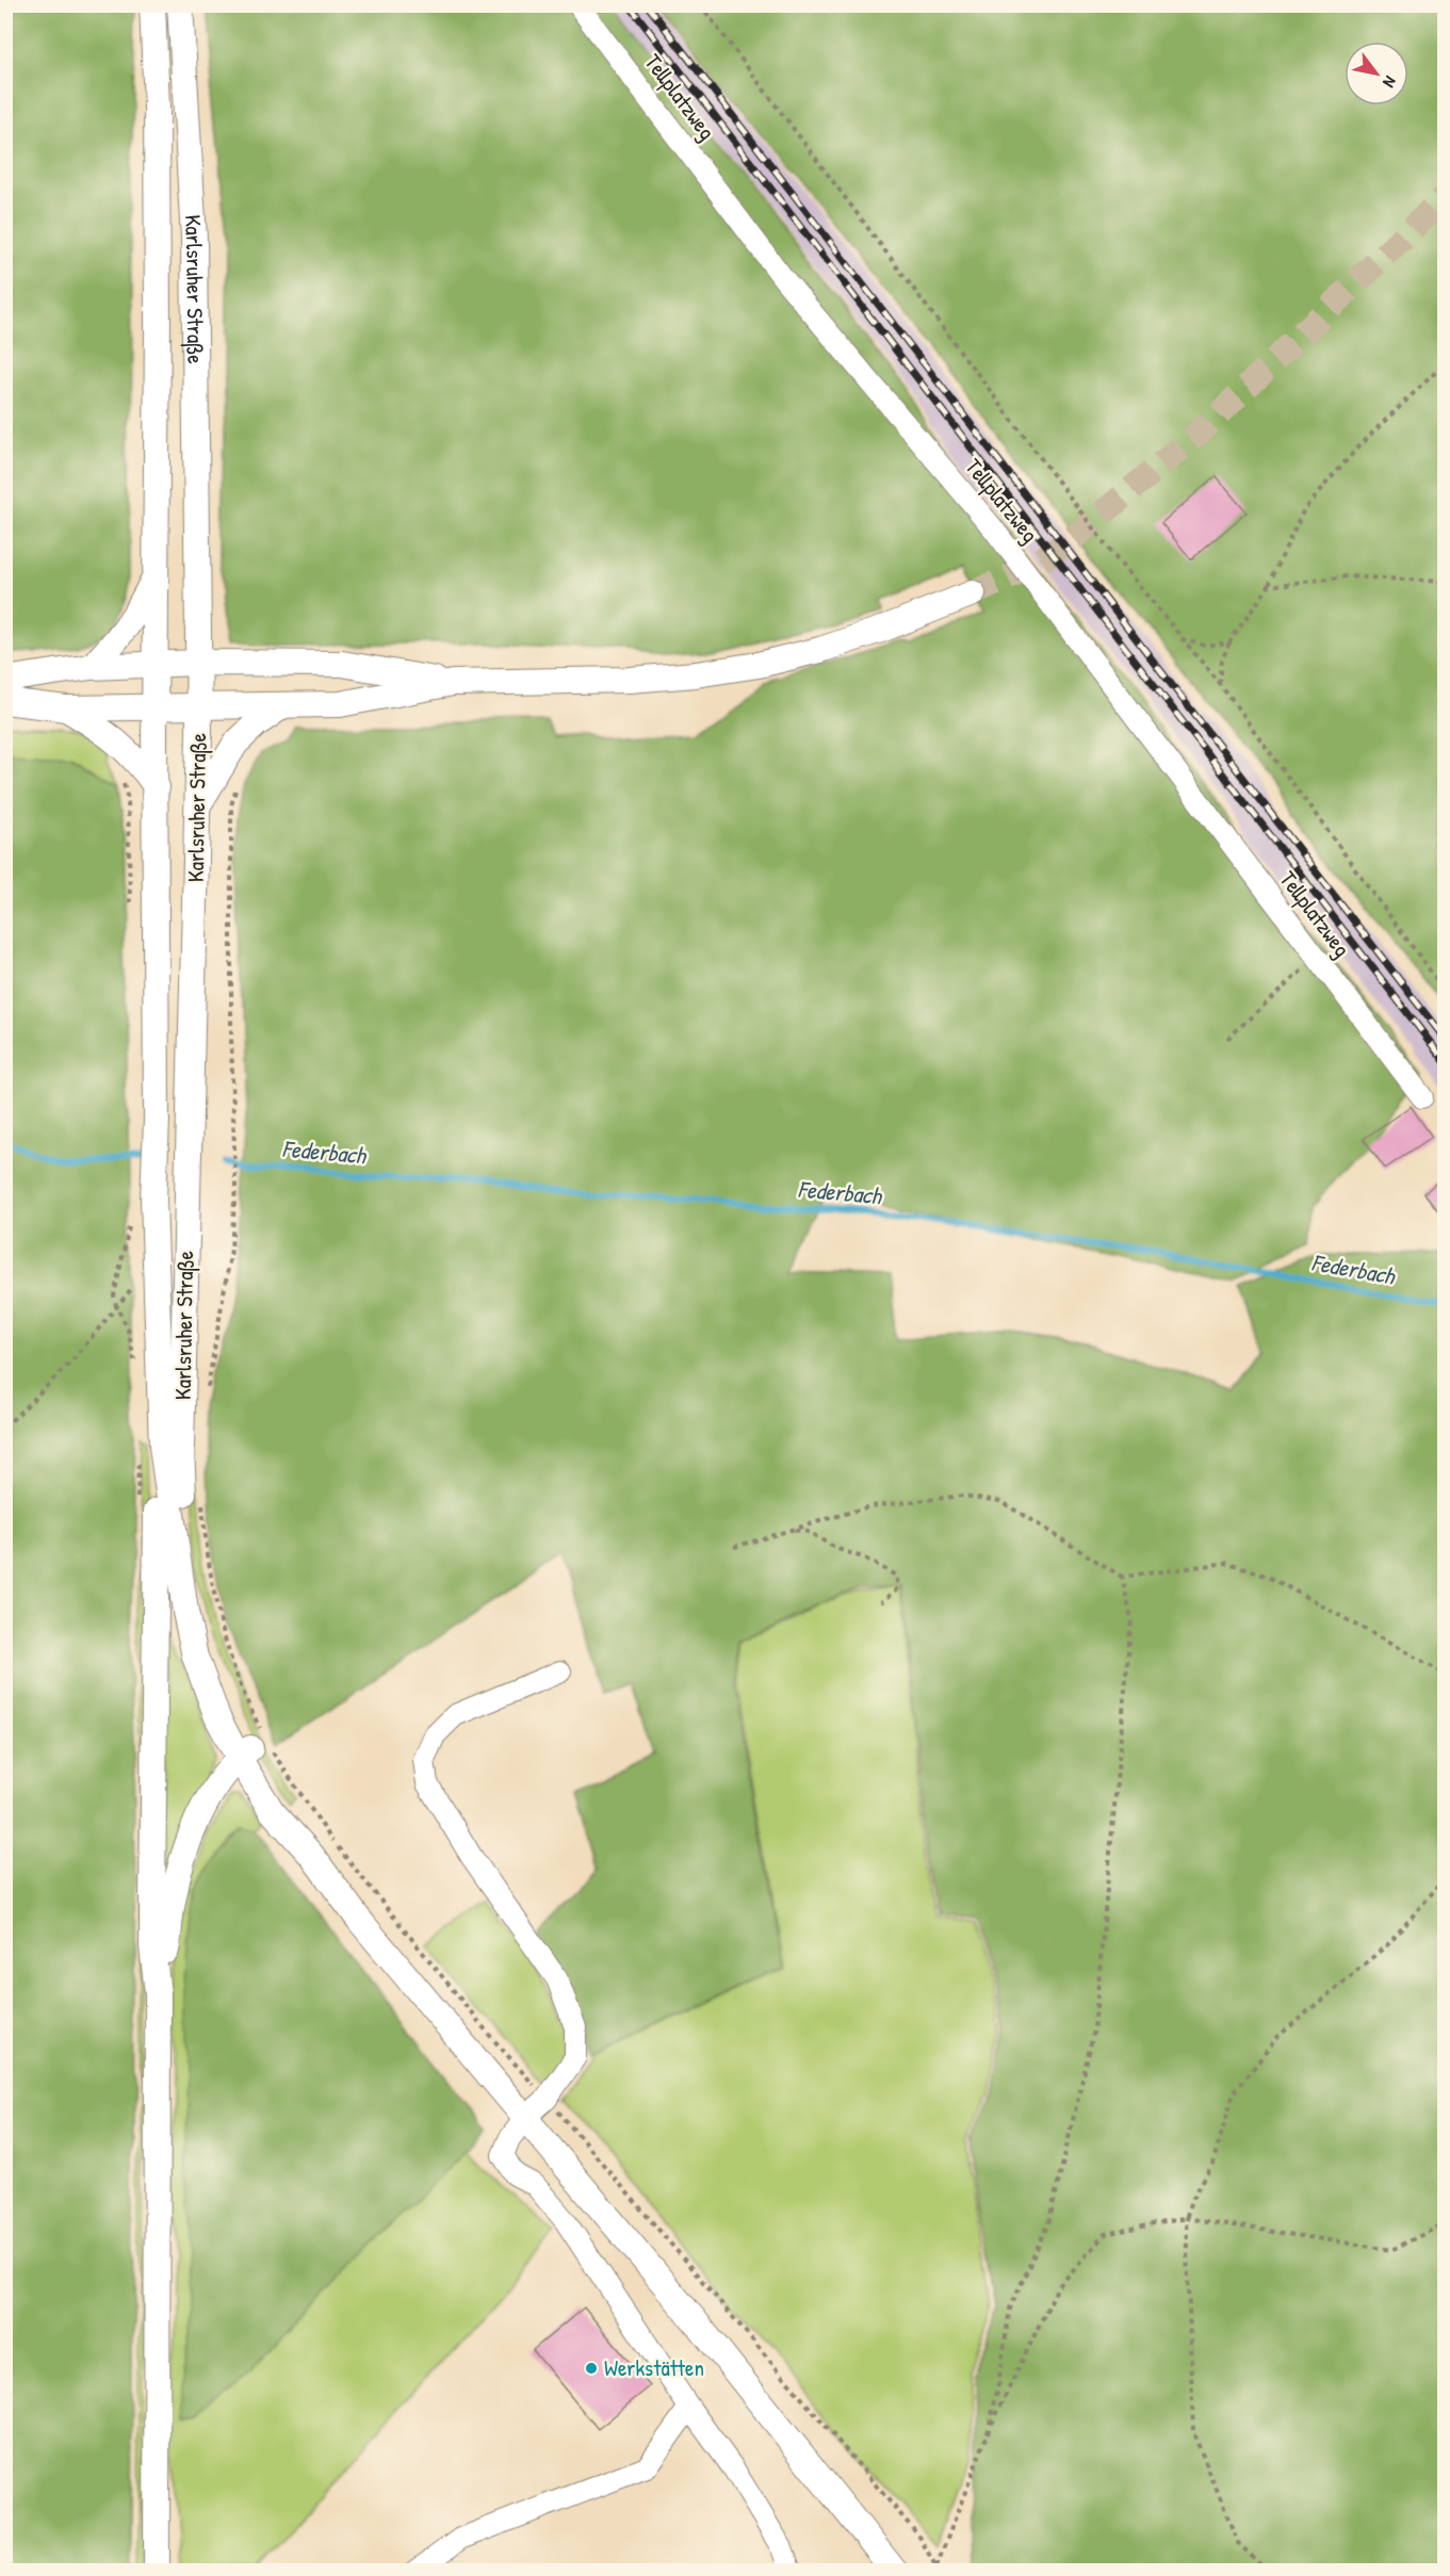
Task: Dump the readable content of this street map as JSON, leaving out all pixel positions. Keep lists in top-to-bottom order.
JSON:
{
  "streets": {
    "main road": ["Karlsruher Straße"],
    "lane": ["Tellplatzweg"]
  },
  "water": ["Federbach"],
  "places": ["Werkstätten"],
  "north": "bottom right"
}
